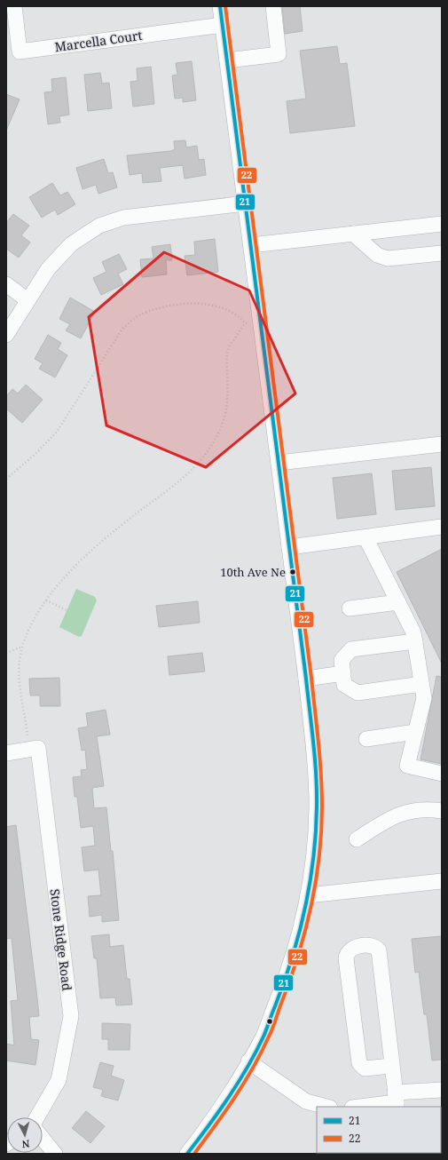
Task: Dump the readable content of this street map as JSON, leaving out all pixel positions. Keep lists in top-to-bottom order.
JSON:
{
  "streets": {
    "street": ["Marcella Court", "Stone Ridge Road"]
  },
  "places": ["10th Ave Ne"],
  "lines": ["transit line 21", "transit line 22"],
  "legend": ["21", "22"],
  "north": "bottom"
}
